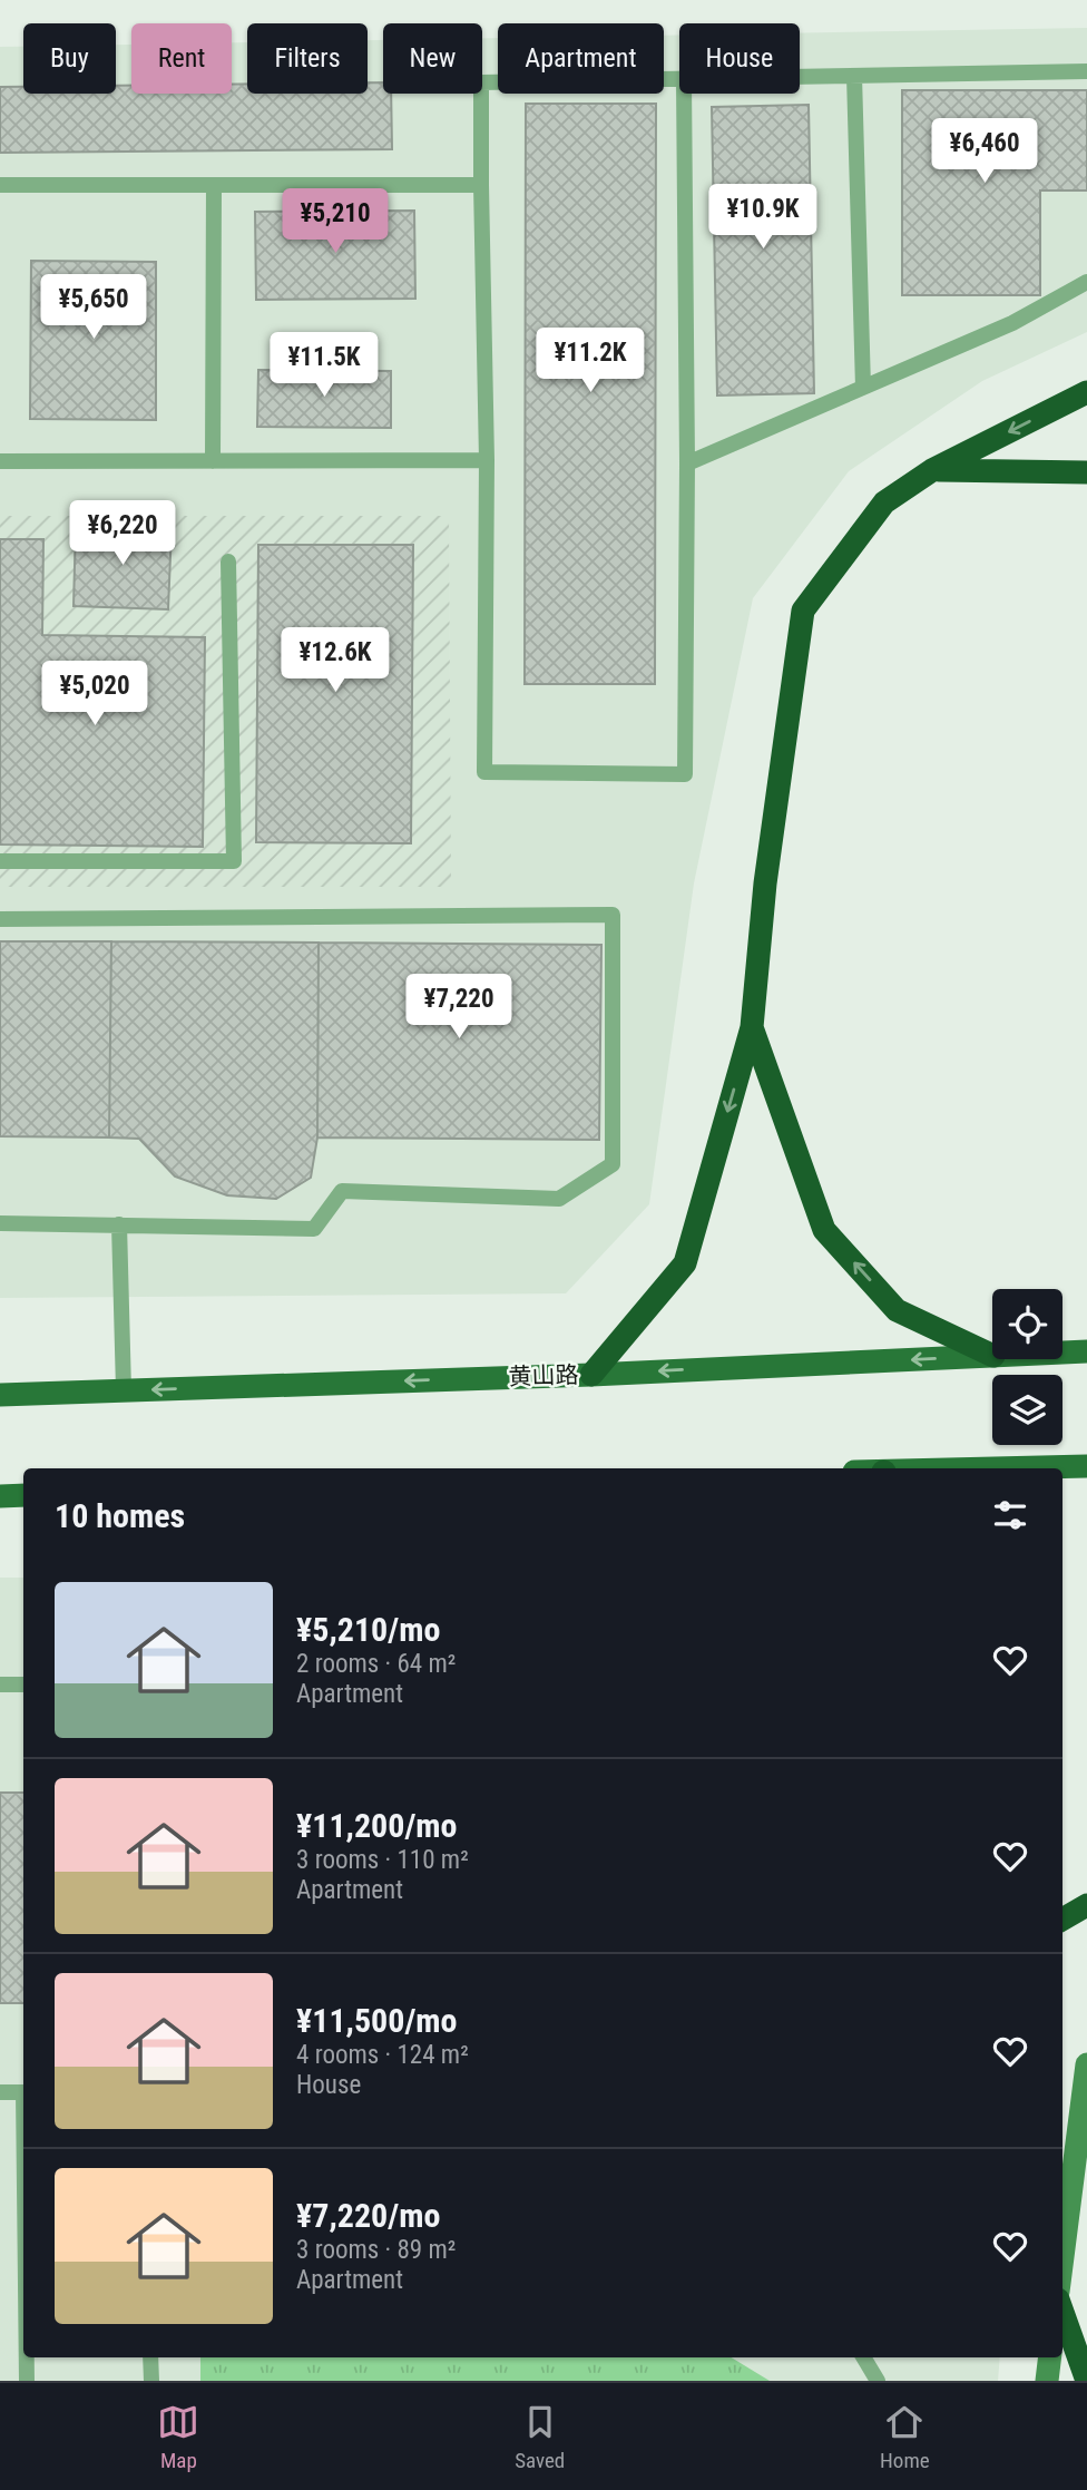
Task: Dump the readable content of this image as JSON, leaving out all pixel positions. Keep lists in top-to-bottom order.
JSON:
{
  "streets": {
    "main road": ["黄山路"]
  },
  "one_way": ["黄山路"],
  "page": {
    "chip": [
      "Buy",
      "Rent",
      "Filters",
      "New",
      "Apartment",
      "House"
    ],
    "price": [
      "¥6,460",
      "¥10.9K",
      "¥5,210",
      "¥5,650",
      "¥11.2K",
      "¥11.5K",
      "¥6,220",
      "¥12.6K",
      "¥5,020",
      "¥7,220"
    ],
    "heading": "10 homes",
    "list": [
      {
        "name": "¥5,210/mo",
        "note": "2 rooms · 64 m² · Apartment"
      },
      {
        "name": "¥11,200/mo",
        "note": "3 rooms · 110 m² · Apartment"
      },
      {
        "name": "¥11,500/mo",
        "note": "4 rooms · 124 m² · House"
      },
      {
        "name": "¥7,220/mo",
        "note": "3 rooms · 89 m² · Apartment"
      }
    ],
    "tabs": ["Map", "Saved", "Home"]
  }
}
